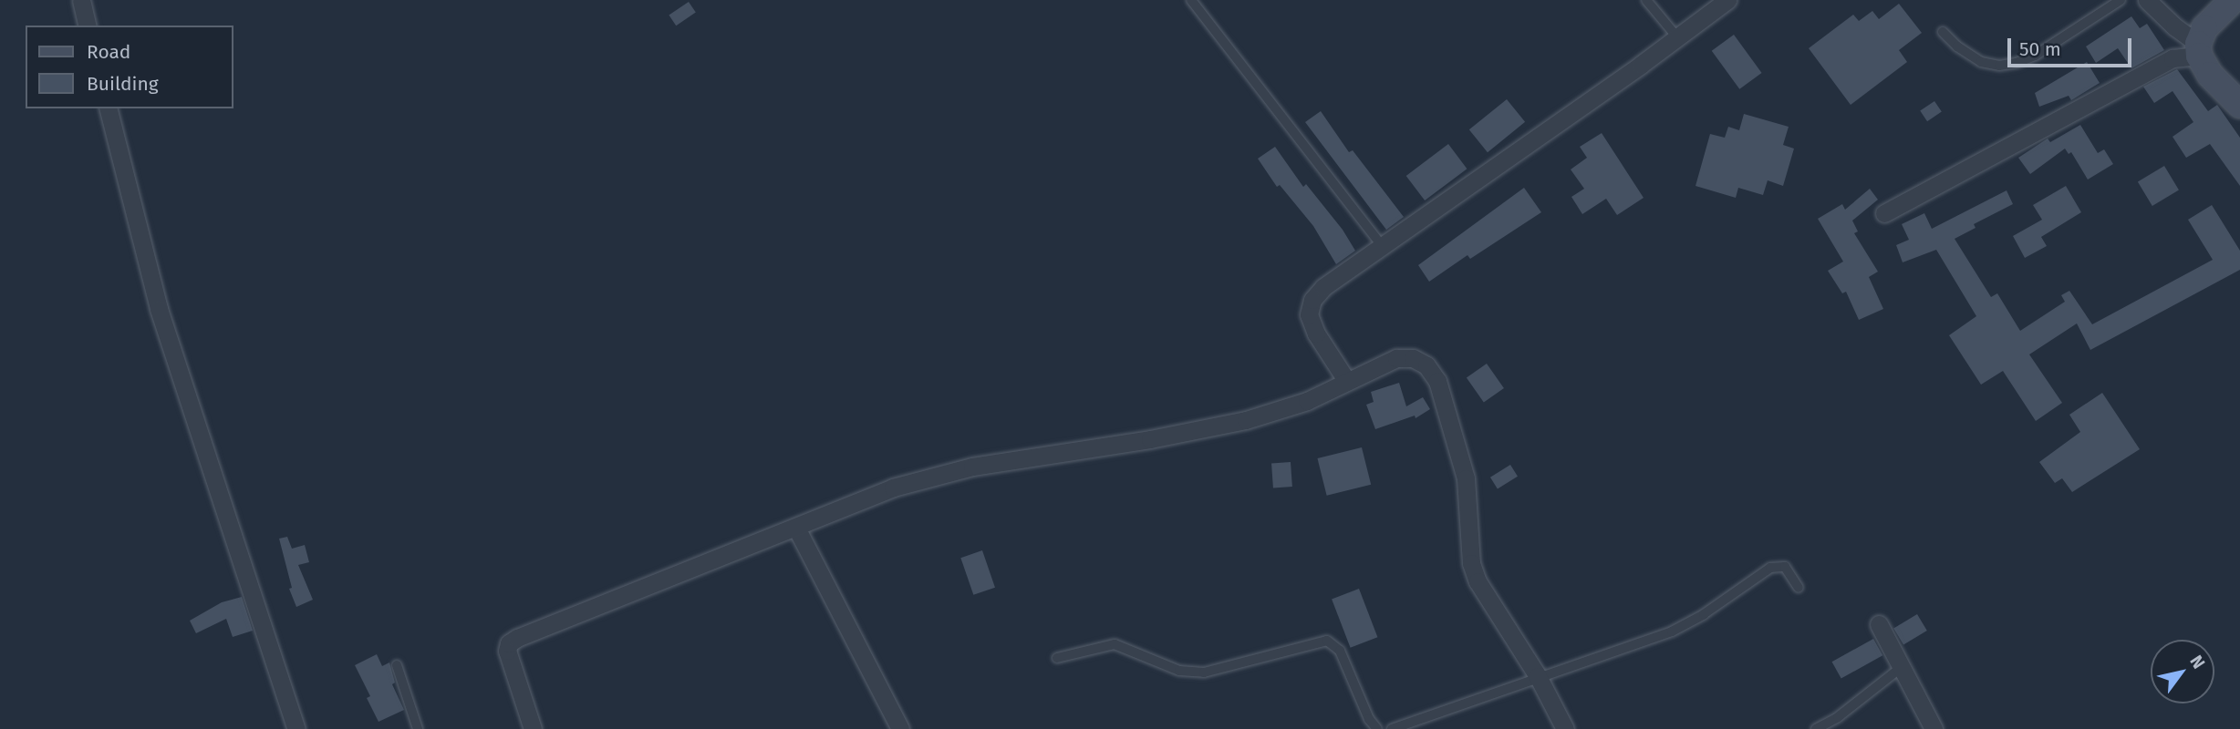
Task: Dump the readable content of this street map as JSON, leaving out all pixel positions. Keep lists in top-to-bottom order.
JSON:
{
  "legend": ["Road", "Building"],
  "scale_bar": "50 m",
  "north": "top right"
}
